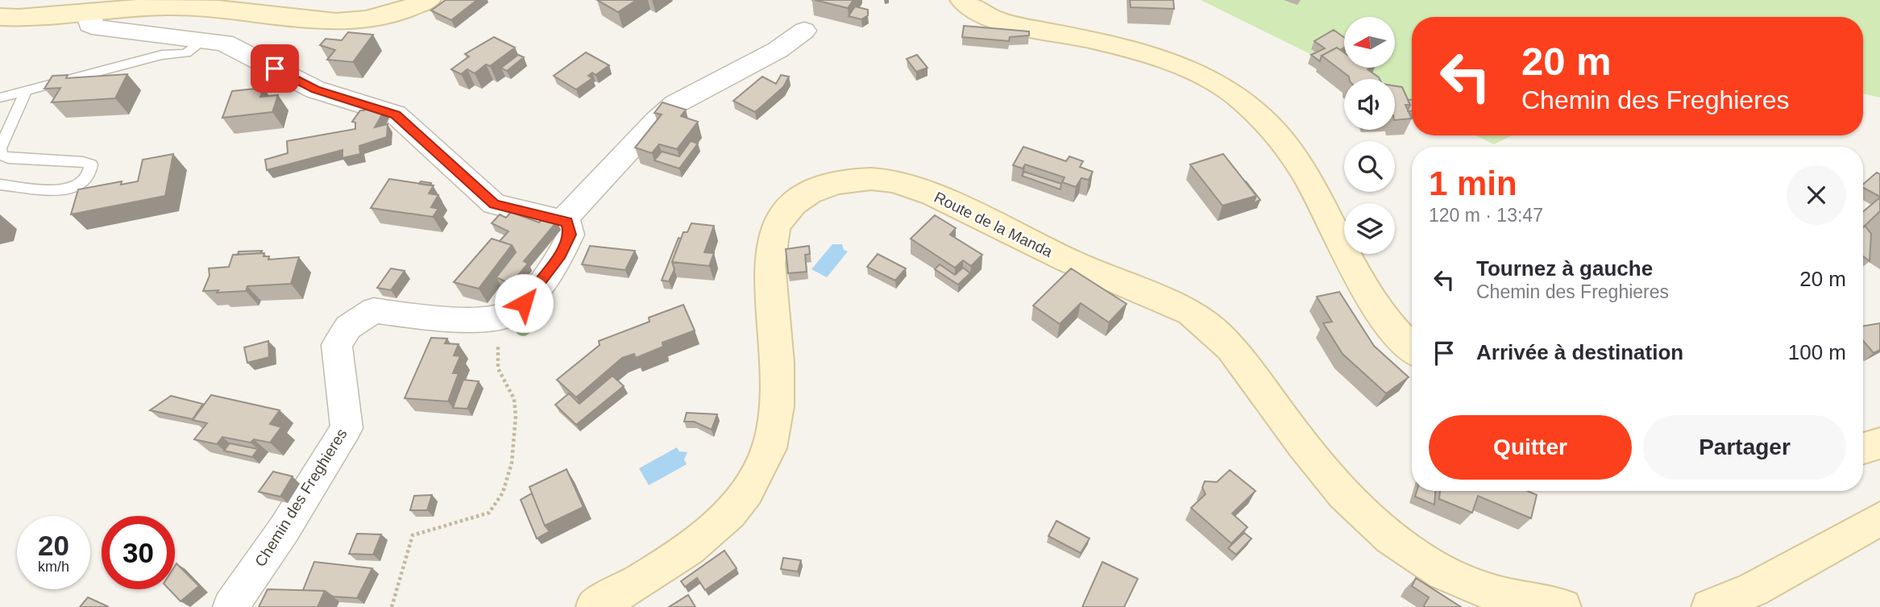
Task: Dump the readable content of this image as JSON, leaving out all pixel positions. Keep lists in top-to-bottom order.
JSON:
{
  "streets": {
    "main road": ["Route de la Manda"],
    "street": ["Chemin des Freghieres"]
  },
  "north": "left",
  "page": {
    "turn": ["20 m", "Chemin des Freghieres"],
    "heading": ["1 min", "120 m · 13:47"],
    "list": [
      {
        "name": "Tournez à gauche",
        "note": "Chemin des Freghieres",
        "value": "20 m"
      },
      {
        "name": "Arrivée à destination",
        "value": "100 m"
      }
    ],
    "buttons": ["Quitter", "Partager"],
    "speed": "20 km/h",
    "limit": "30"
  }
}
